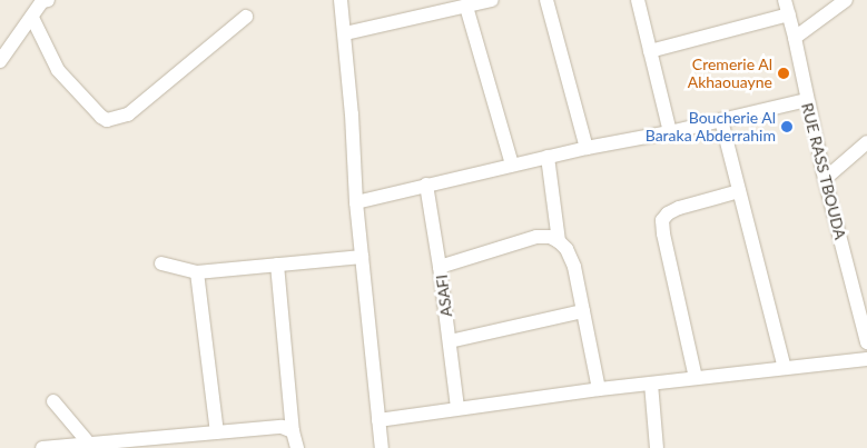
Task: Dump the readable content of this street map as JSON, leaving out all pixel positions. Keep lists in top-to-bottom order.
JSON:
{
  "streets": {
    "street": ["RUE RASS TBOUDA", "ASAFI"]
  },
  "places": ["Cremerie Al Akhaouayne", "Boucherie Al Baraka Abderrahim"]
}
